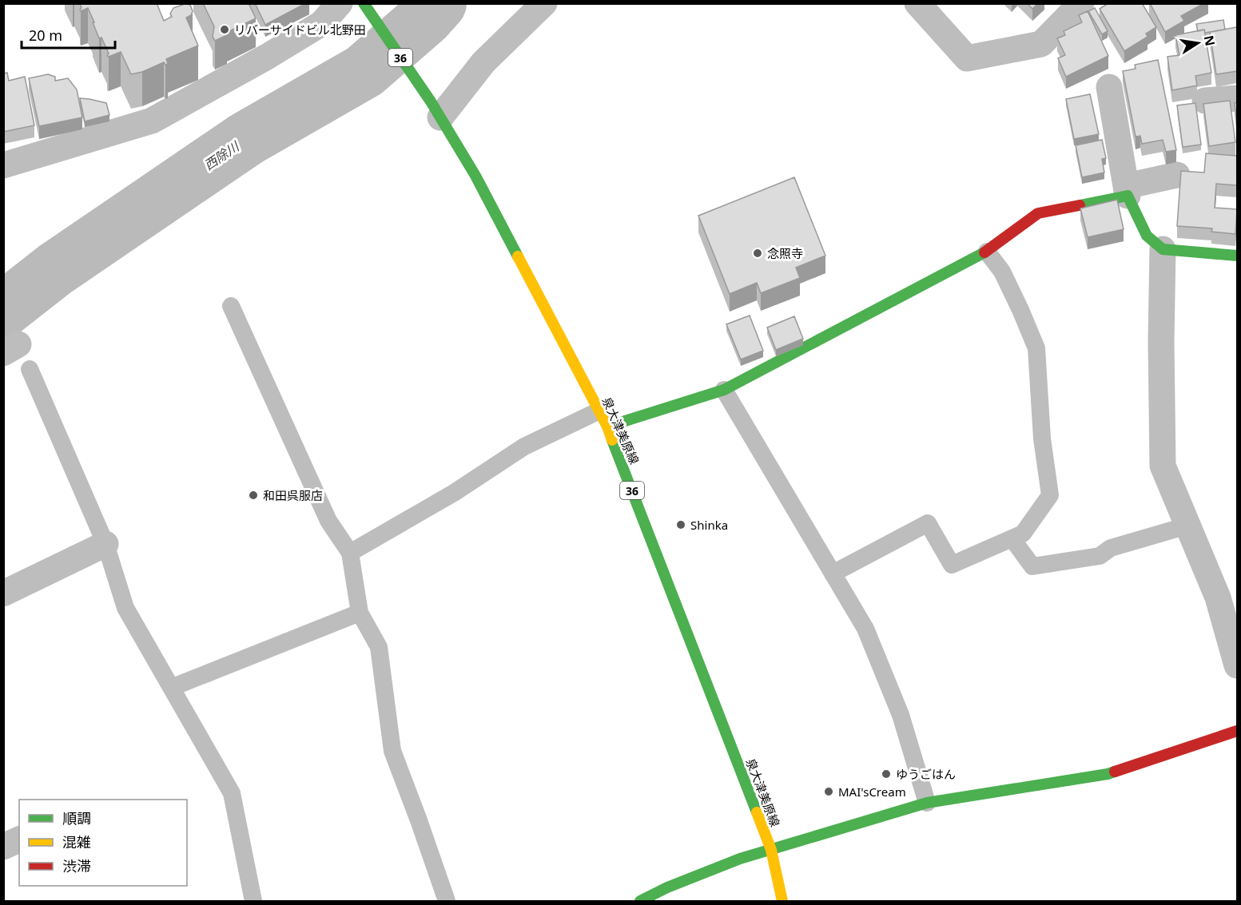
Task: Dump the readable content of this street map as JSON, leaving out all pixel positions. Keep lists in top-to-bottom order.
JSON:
{
  "streets": {
    "street": ["36", "泉大津美原線"]
  },
  "water": ["西除川"],
  "places": [
    "リバーサイドビル北野田",
    "念照寺",
    "和田呉服店",
    "Shinka",
    "ゆうごはん",
    "MAI'sCream"
  ],
  "legend": ["順調", "混雑", "渋滞"],
  "scale_bar": "20 m",
  "north": "right"
}
